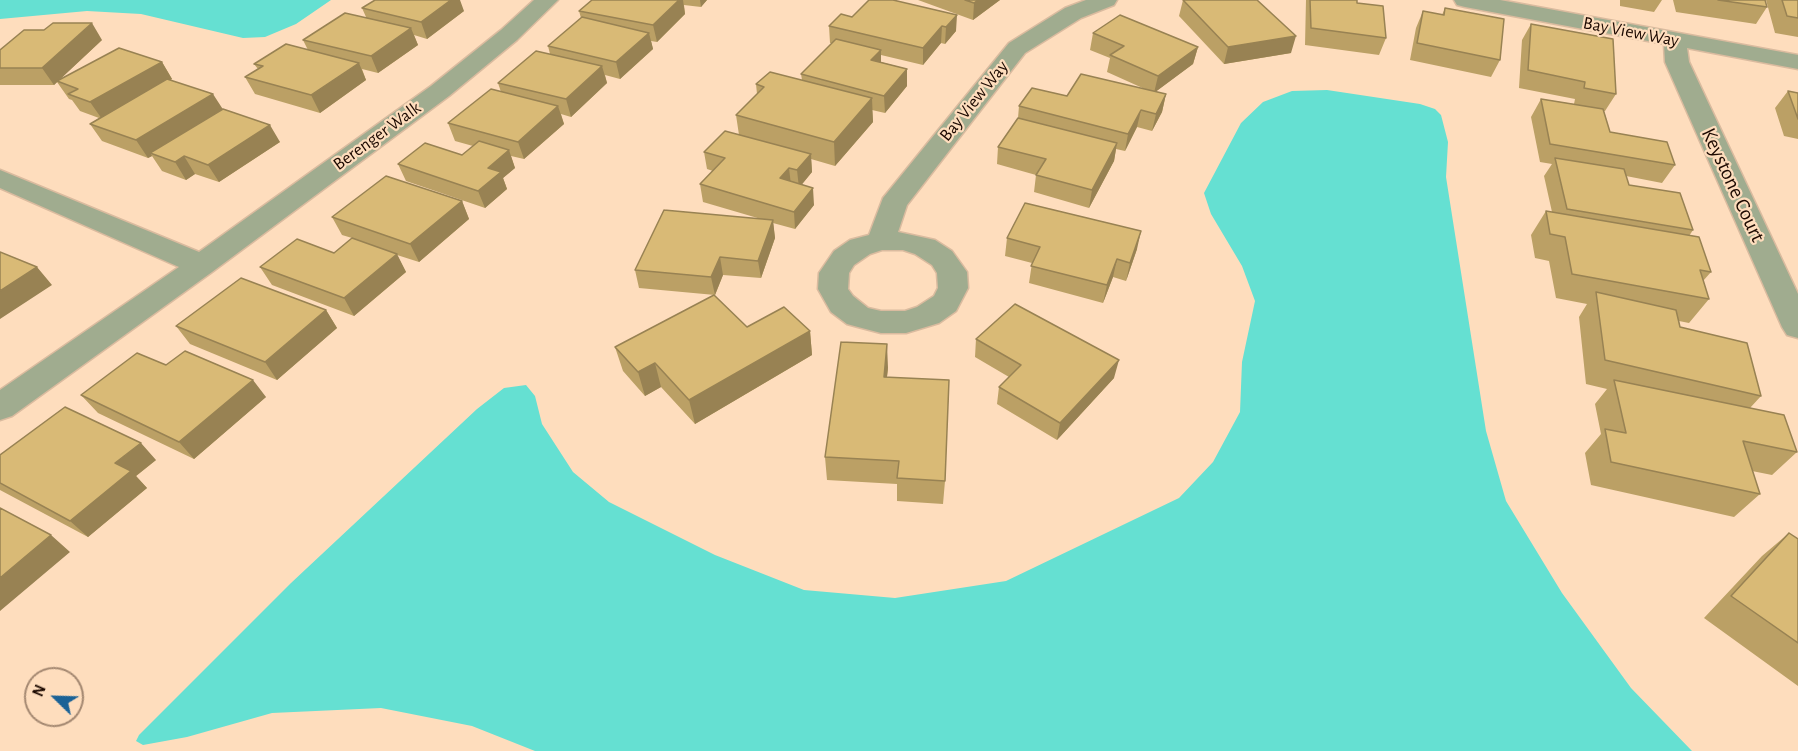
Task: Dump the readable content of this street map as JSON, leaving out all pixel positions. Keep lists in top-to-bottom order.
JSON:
{
  "streets": {
    "street": ["Bay View Way", "Berenger Walk", "Keystone Court"]
  },
  "crossings": [
    ["Bay View Way", "Keystone Court"]
  ],
  "north": "top left"
}
